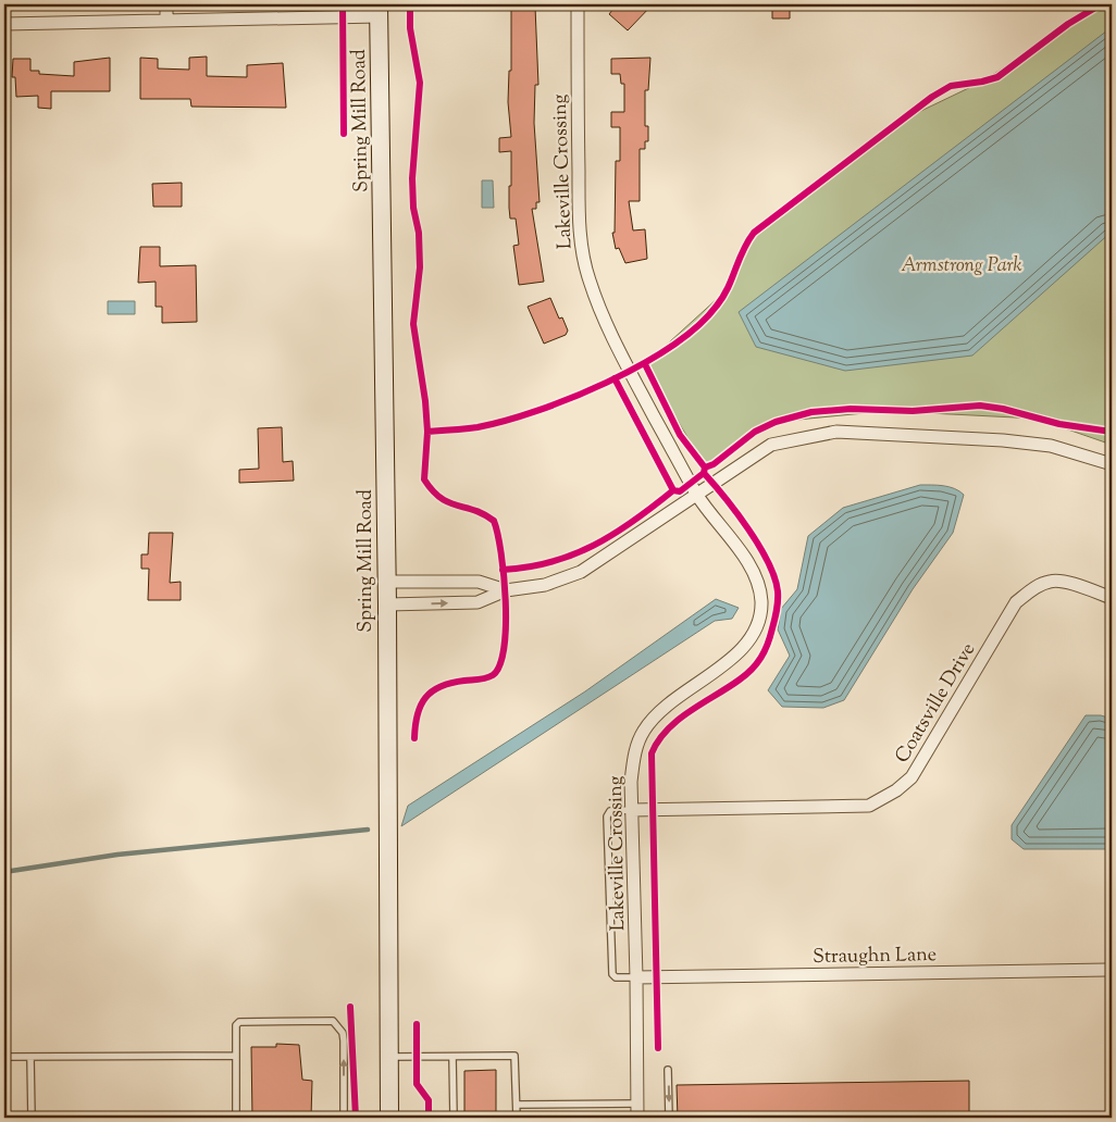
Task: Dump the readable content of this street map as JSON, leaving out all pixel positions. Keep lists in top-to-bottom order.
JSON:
{
  "streets": {
    "street": [
      "Spring Mill Road",
      "Lakeville Crossing",
      "Coatsville Drive",
      "Straughn Lane"
    ]
  },
  "crossings": [
    ["Lakeville Crossing", "Coatsville Drive"],
    ["Lakeville Crossing", "Straughn Lane"]
  ],
  "parks": ["Armstrong Park"]
}
